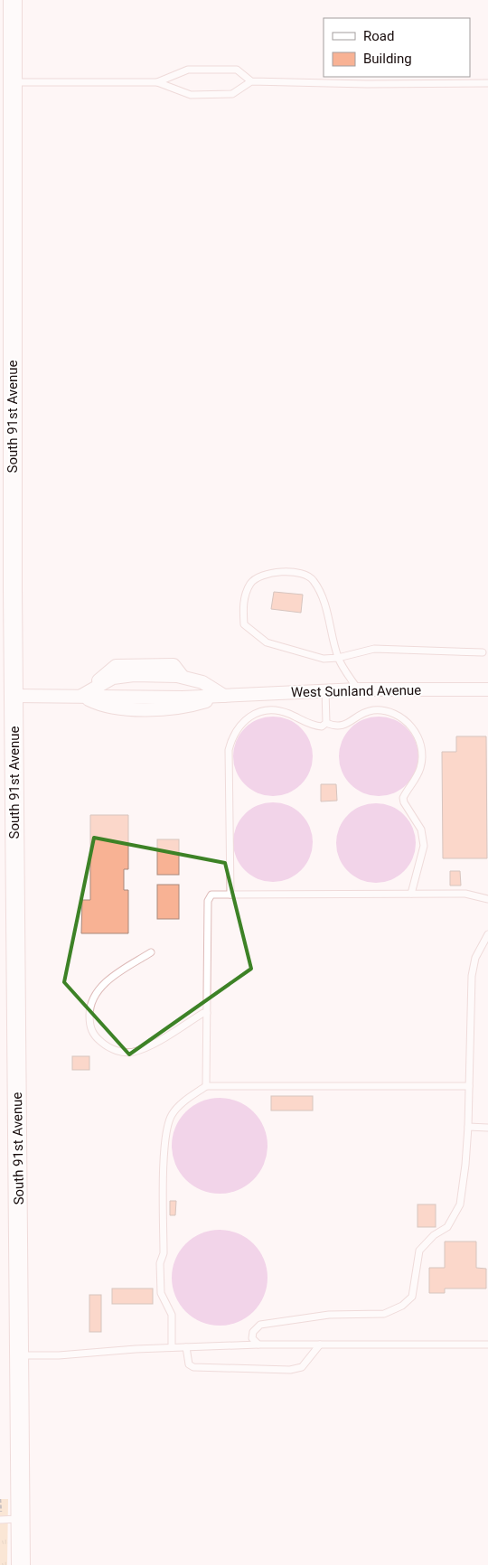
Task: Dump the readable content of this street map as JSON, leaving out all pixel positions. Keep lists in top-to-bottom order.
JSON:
{
  "streets": {
    "main road": ["South 91st Avenue"],
    "street": ["West Sunland Avenue"]
  },
  "crossings": [
    ["South 91st Avenue", "West Sunland Avenue"]
  ],
  "legend": ["Road", "Building"]
}
